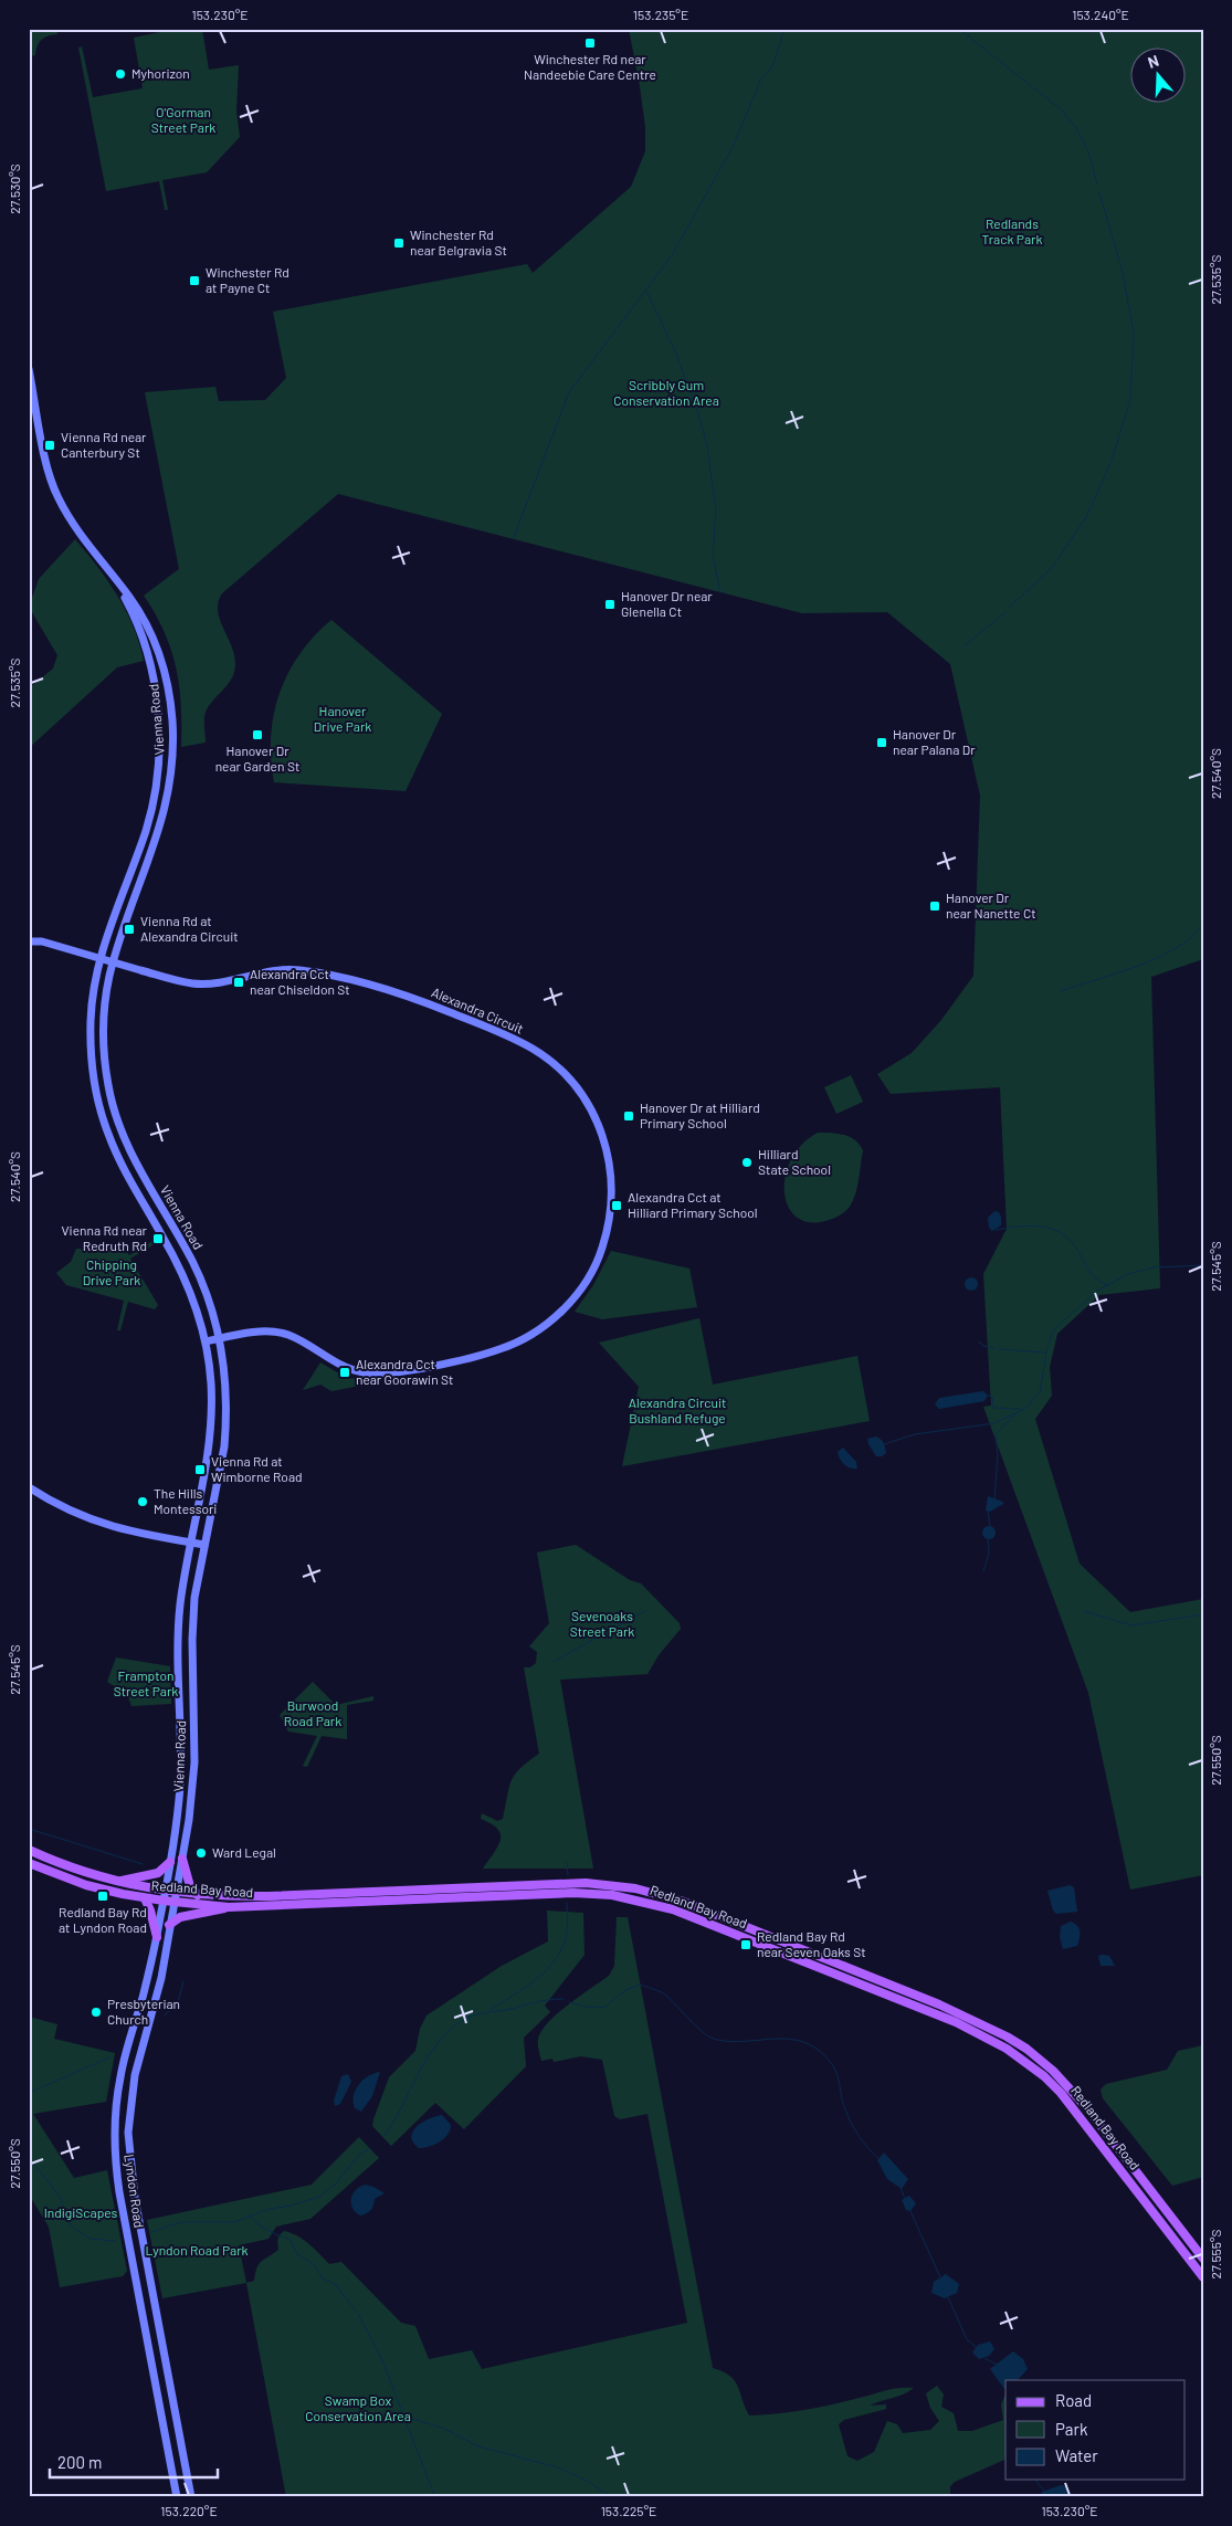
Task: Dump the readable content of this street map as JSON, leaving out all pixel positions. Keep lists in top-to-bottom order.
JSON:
{
  "streets": {
    "main road": [
      "Vienna Road",
      "Alexandra Circuit",
      "Redland Bay Road",
      "Lyndon Road"
    ]
  },
  "crossings": [
    ["Vienna Road", "Alexandra Circuit"],
    ["Vienna Road", "Redland Bay Road"],
    ["Vienna Road", "Lyndon Road"],
    ["Redland Bay Road", "Lyndon Road"]
  ],
  "parks": [
    "O'Gorman Street Park",
    "Redlands Track Park",
    "Scribbly Gum Conservation Area",
    "Hanover Drive Park",
    "Chipping Drive Park",
    "Alexandra Circuit Bushland Refuge",
    "Sevenoaks Street Park",
    "Frampton Street Park",
    "Burwood Road Park",
    "IndigiScapes",
    "Lyndon Road Park",
    "Swamp Box Conservation Area"
  ],
  "places": {
    "transit": [
      "Winchester Rd near Nandeebie Care Centre",
      "Winchester Rd near Belgravia St",
      "Winchester Rd at Payne Ct",
      "Vienna Rd near Canterbury St",
      "Hanover Dr near Glenella Ct",
      "Hanover Dr near Garden St",
      "Hanover Dr near Palana Dr",
      "Hanover Dr near Nanette Ct",
      "Vienna Rd at Alexandra Circuit",
      "Alexandra Cct near Chiseldon St",
      "Hanover Dr at Hilliard Primary School",
      "Alexandra Cct at Hilliard Primary School",
      "Vienna Rd near Redruth Rd",
      "Alexandra Cct near Goorawin St",
      "Vienna Rd at Wimborne Road",
      "Redland Bay Rd at Lyndon Road",
      "Redland Bay Rd near Seven Oaks St"
    ],
    "other": [
      "Myhorizon",
      "Hilliard State School",
      "The Hills Montessori",
      "Ward Legal",
      "Presbyterian Church"
    ]
  },
  "legend": ["Road", "Park", "Water"],
  "scale_bar": "200 m",
  "north": "top",
  "coordinates": [
    "153.230°E",
    "153.235°E",
    "153.240°E",
    "27.530°S",
    "27.535°S",
    "27.540°S",
    "27.545°S",
    "27.550°S",
    "27.555°S",
    "153.220°E",
    "153.225°E"
  ]
}
